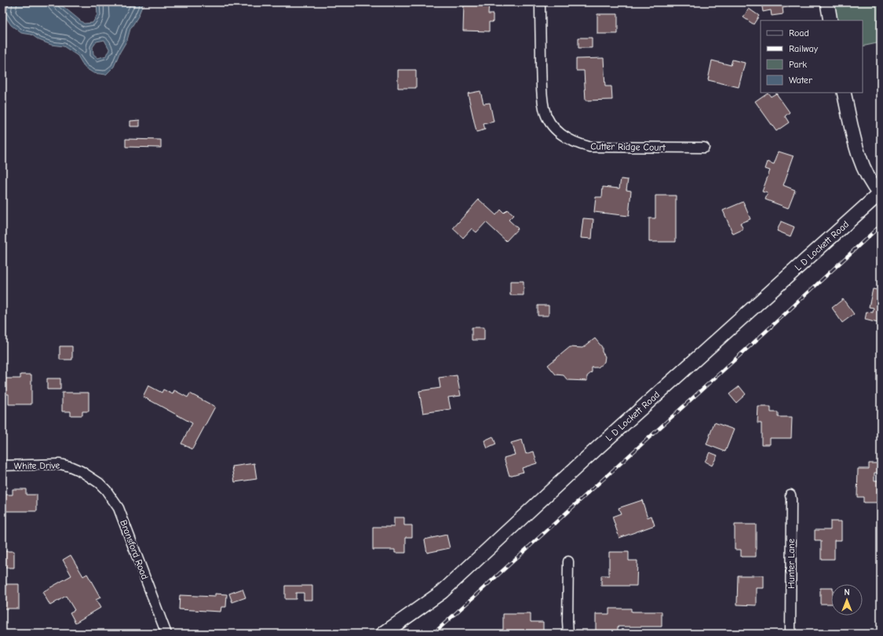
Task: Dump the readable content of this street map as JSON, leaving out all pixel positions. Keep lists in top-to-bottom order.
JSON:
{
  "streets": {
    "main road": ["L D Lockett Road"],
    "street": [
      "Cutter Ridge Court",
      "White Drive",
      "Bransford Road",
      "Hunter Lane"
    ]
  },
  "crossings": [
    ["White Drive", "Bransford Road"]
  ],
  "legend": [
    "Road",
    "Railway",
    "Park",
    "Water"
  ],
  "north": "top"
}
